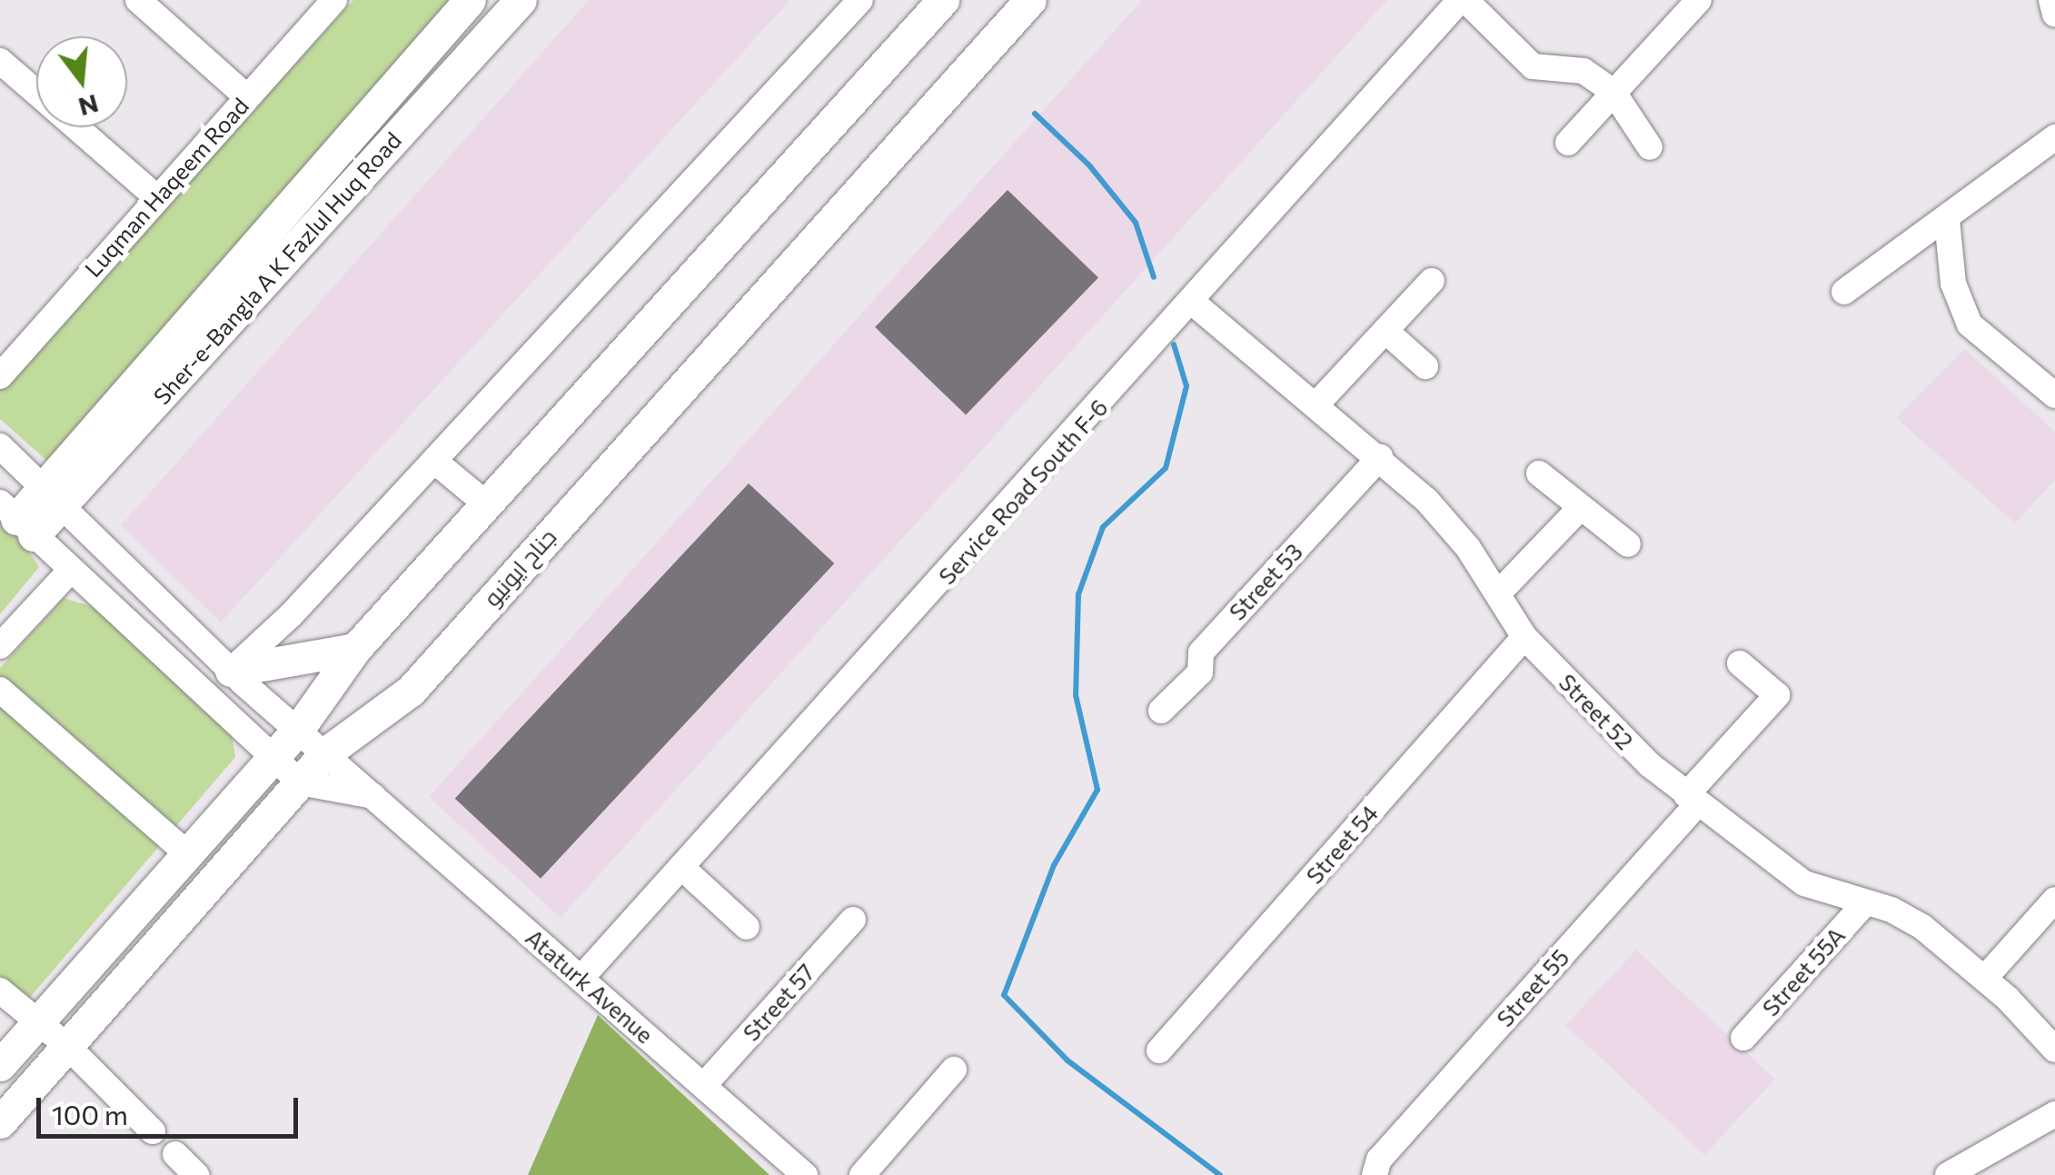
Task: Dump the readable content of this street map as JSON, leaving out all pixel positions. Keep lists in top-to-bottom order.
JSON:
{
  "streets": {
    "main road": ["Sher-e-Bangla A K Fazlul Huq Road", "جناح ایونیو"],
    "street": [
      "Luqman Haqeem Road",
      "Service Road South F-6",
      "Street 53",
      "Street 52",
      "Street 54",
      "Street 55A",
      "Ataturk Avenue",
      "Street 55",
      "Street 57"
    ]
  },
  "crossings": [
    ["Sher-e-Bangla A K Fazlul Huq Road", "Ataturk Avenue"],
    ["Service Road South F-6", "Street 52"],
    ["Service Road South F-6", "Ataturk Avenue"],
    ["جناح ایونیو", "Ataturk Avenue"],
    ["Street 53", "Street 52"],
    ["Street 52", "Street 54"],
    ["Street 52", "Street 55A"],
    ["Street 52", "Street 55"],
    ["Ataturk Avenue", "Street 57"]
  ],
  "scale_bar": "100 m",
  "north": "bottom"
}
